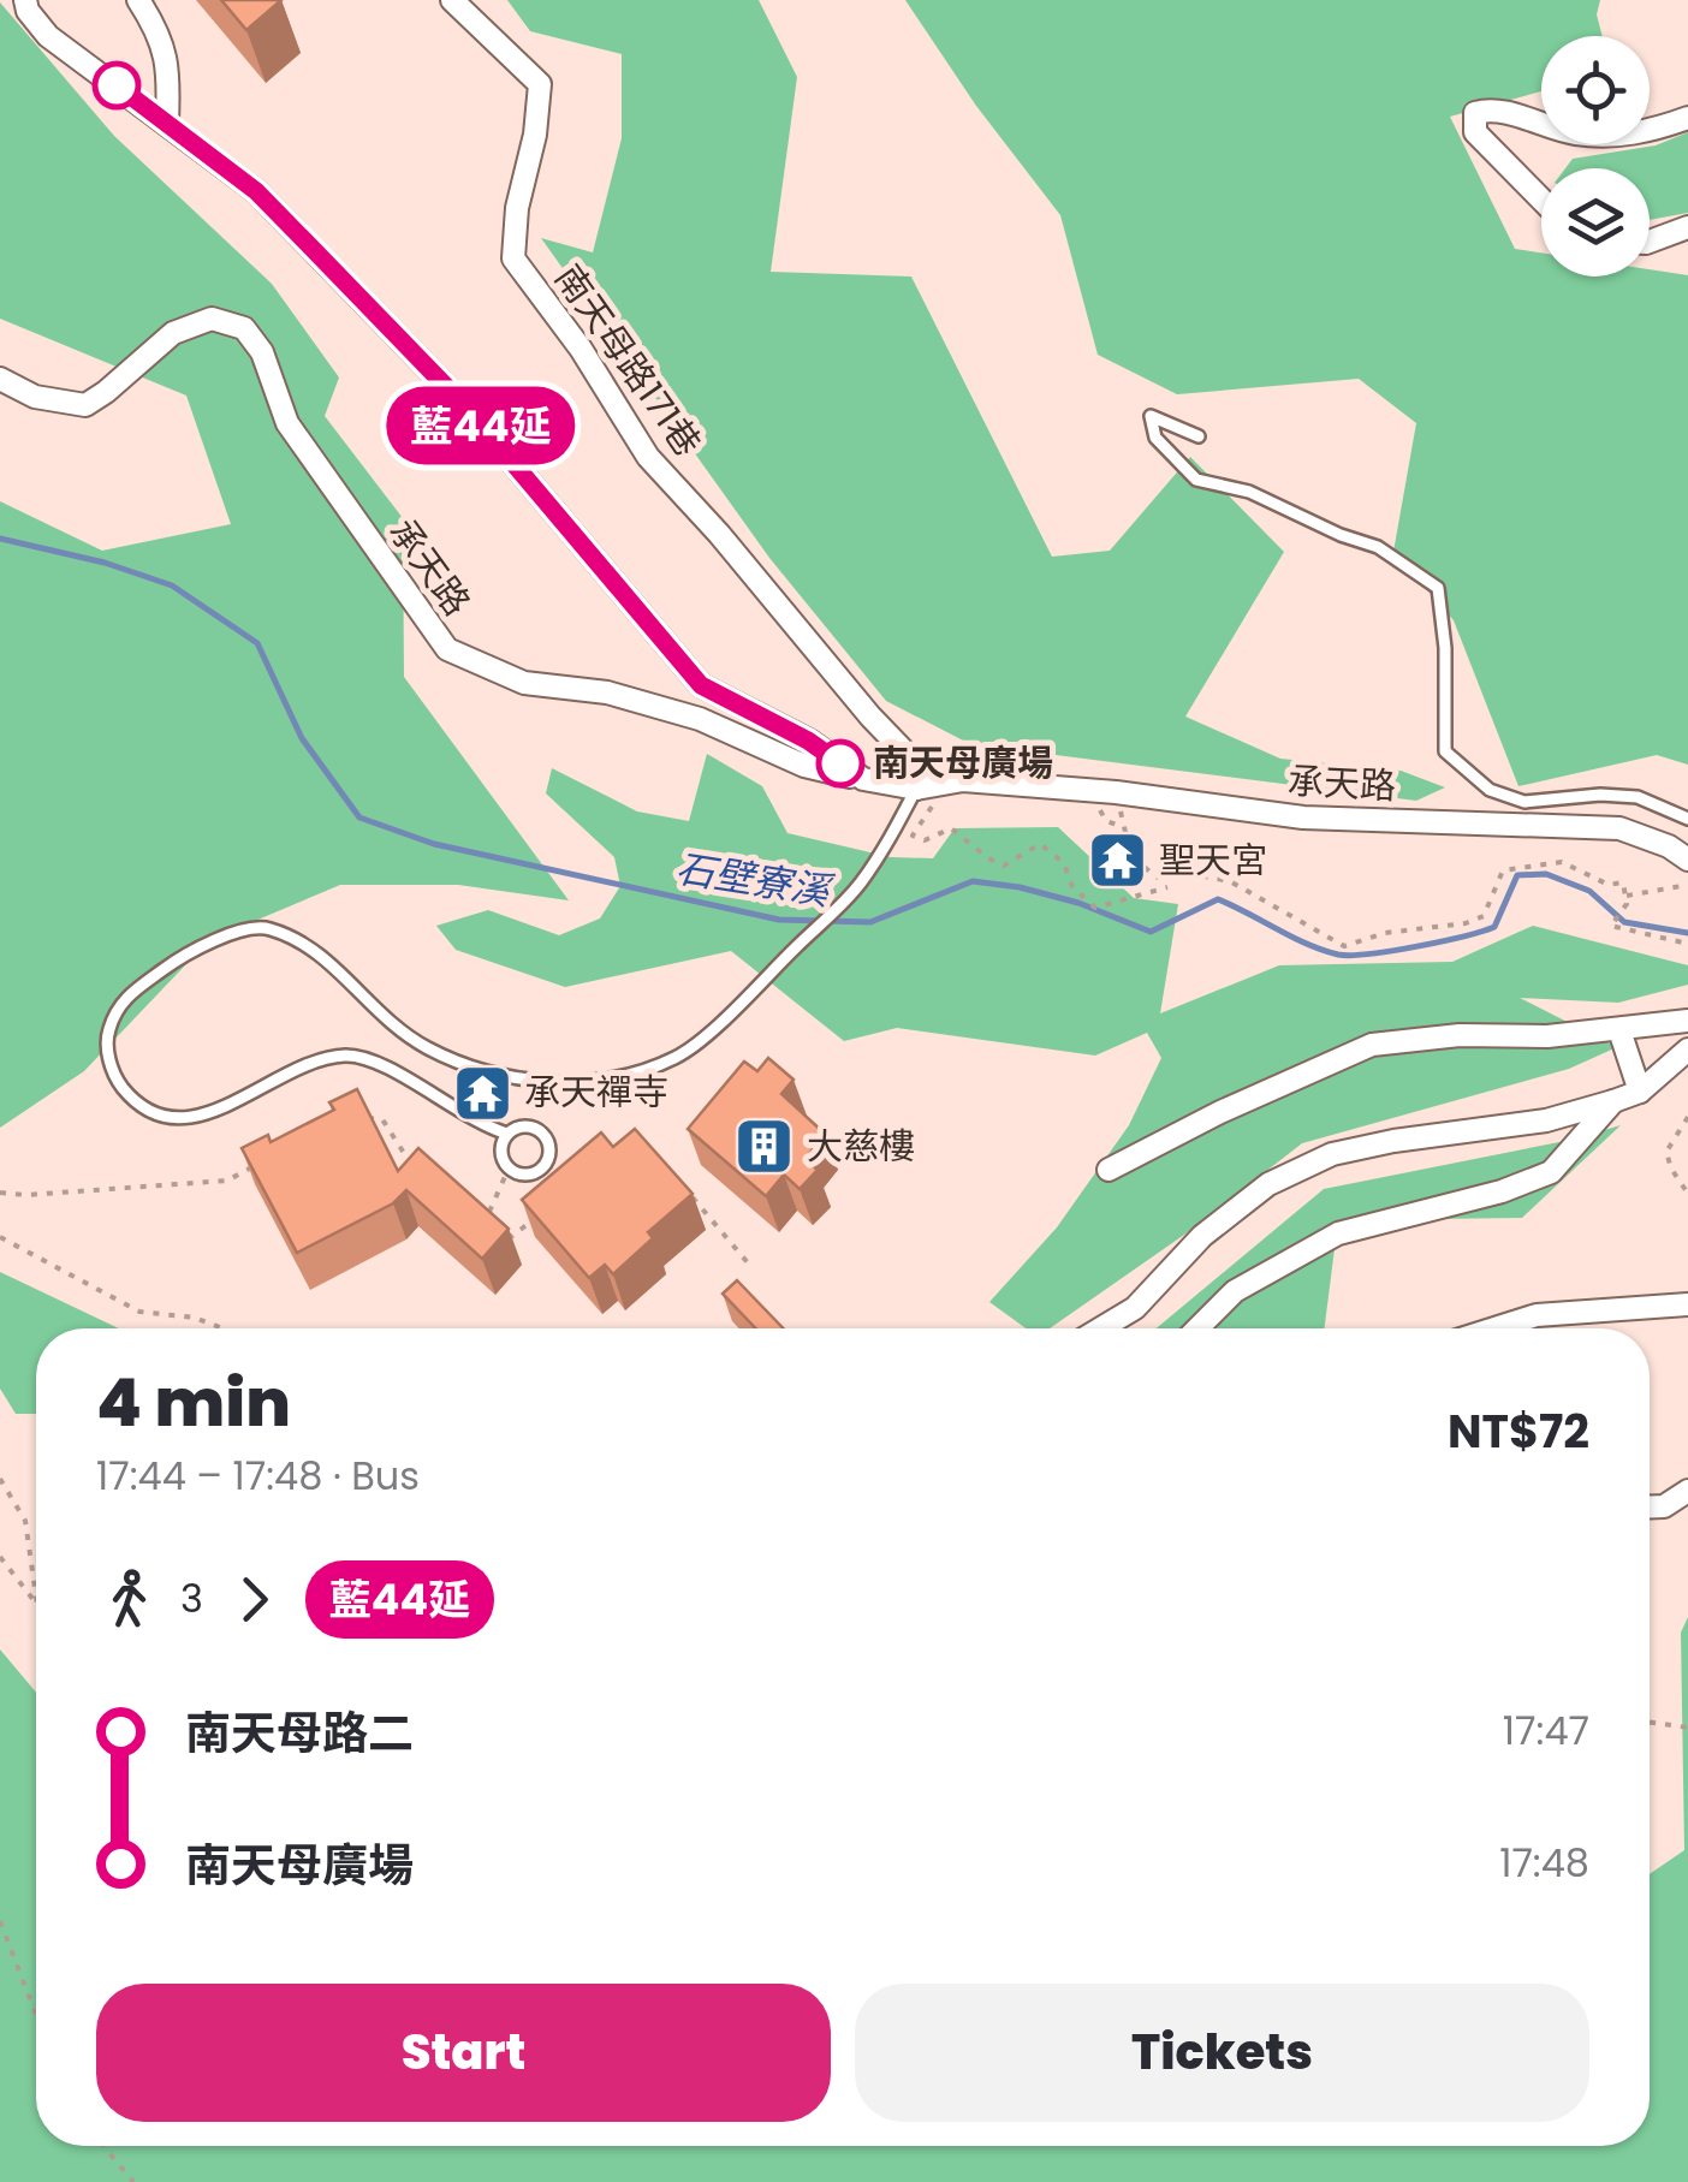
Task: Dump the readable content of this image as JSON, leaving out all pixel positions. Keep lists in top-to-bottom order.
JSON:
{
  "streets": {
    "street": ["南天母路171巷", "承天路"]
  },
  "crossings": [
    ["南天母路171巷", "承天路"]
  ],
  "water": ["石壁寮溪"],
  "places": {
    "other": ["南天母廣場"],
    "temple": ["聖天宮", "承天禪寺"],
    "building": ["大慈樓"]
  },
  "lines": ["bus line 藍44延"],
  "page": {
    "on_map": "藍44延",
    "heading": ["4 min", "17:44 – 17:48 · Bus", "NT$72"],
    "legs": ["3", "藍44延"],
    "list": [
      {
        "name": "南天母路二",
        "value": "17:47"
      },
      {
        "name": "南天母廣場",
        "value": "17:48"
      }
    ],
    "buttons": ["Start", "Tickets"]
  }
}
